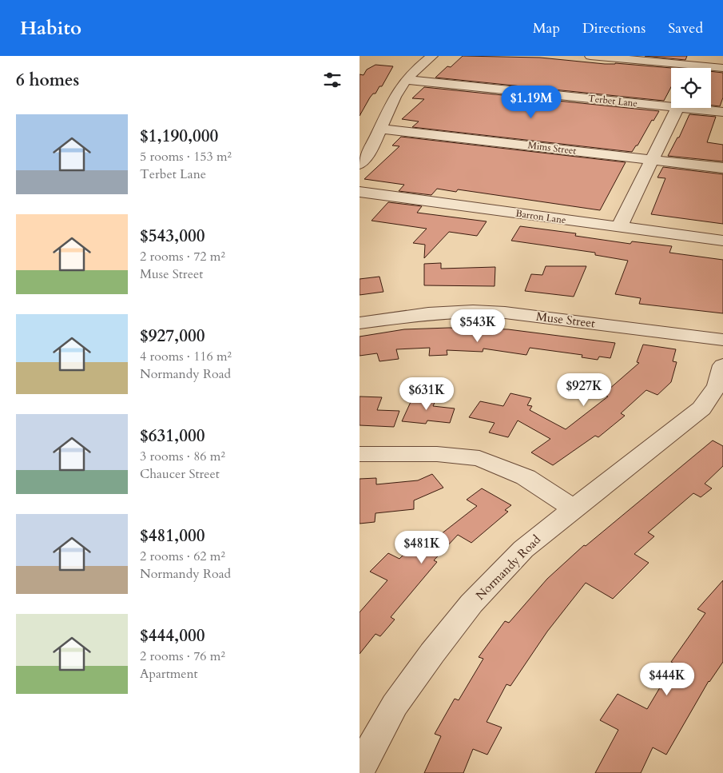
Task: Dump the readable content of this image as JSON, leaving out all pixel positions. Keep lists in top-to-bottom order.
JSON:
{
  "streets": {
    "street": [
      "Terbet Lane",
      "Mims Street",
      "Barron Lane",
      "Muse Street",
      "Normandy Road"
    ]
  },
  "page": {
    "header": "Habito",
    "nav": ["Map", "Directions", "Saved"],
    "heading": "6 homes",
    "price": [
      "$1.19M",
      "$543K",
      "$927K",
      "$631K",
      "$481K",
      "$444K"
    ],
    "list": [
      {
        "name": "$1,190,000",
        "note": "5 rooms · 153 m² · Terbet Lane"
      },
      {
        "name": "$543,000",
        "note": "2 rooms · 72 m² · Muse Street"
      },
      {
        "name": "$927,000",
        "note": "4 rooms · 116 m² · Normandy Road"
      },
      {
        "name": "$631,000",
        "note": "3 rooms · 86 m² · Chaucer Street"
      },
      {
        "name": "$481,000",
        "note": "2 rooms · 62 m² · Normandy Road"
      },
      {
        "name": "$444,000",
        "note": "2 rooms · 76 m² · Apartment"
      }
    ]
  }
}
